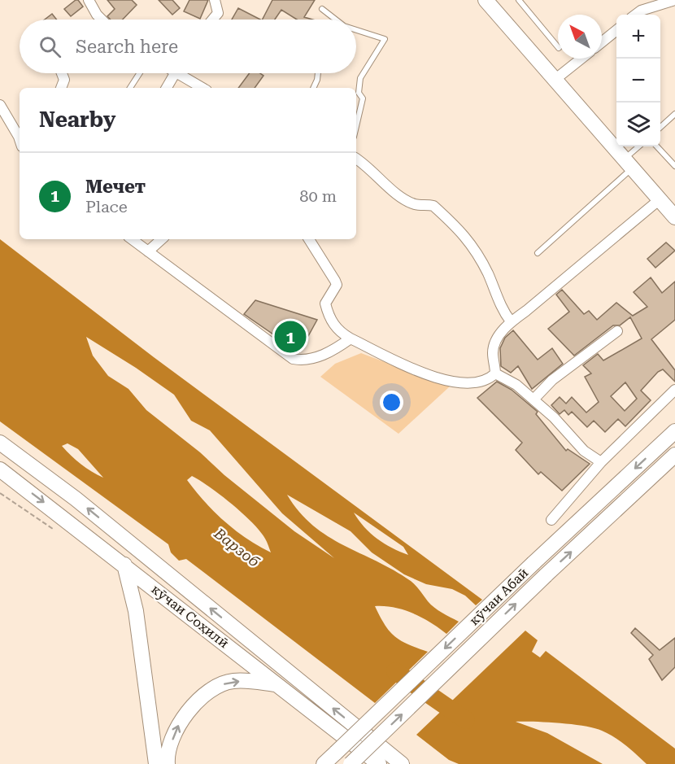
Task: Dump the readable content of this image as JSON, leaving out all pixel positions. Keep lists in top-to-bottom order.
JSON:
{
  "streets": {
    "main road": ["кӯчаи Абаӣ", "кӯчаи Соҳилӣ"]
  },
  "water": ["Варзоб"],
  "north": "top left",
  "page": {
    "map_buttons": ["+", "−"],
    "search": "Search here",
    "heading": "Nearby",
    "list": [
      {
        "mark": "1",
        "name": "Мечет",
        "note": "Place",
        "value": "80 m"
      }
    ],
    "pins": "1"
  }
}
